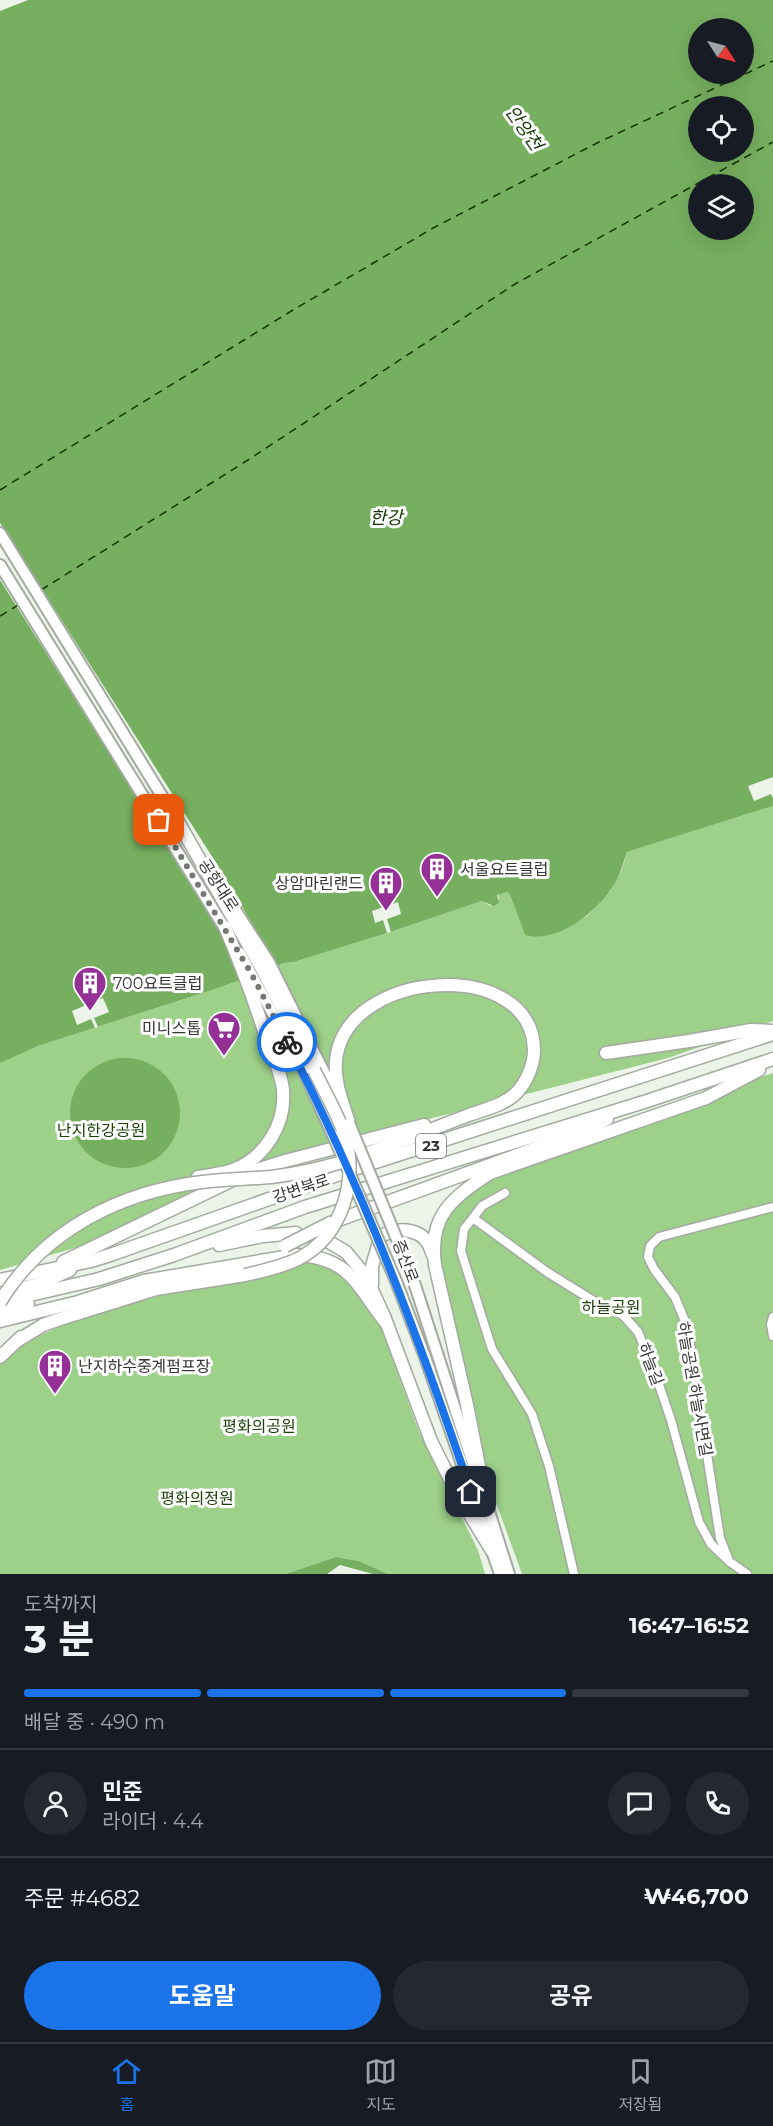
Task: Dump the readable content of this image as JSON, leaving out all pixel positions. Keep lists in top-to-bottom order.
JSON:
{
  "streets": {
    "highway": ["23", "강변북로"],
    "main road": ["공항대로", "증산로"],
    "street": ["하늘길", "하늘공원 하늘사면길"]
  },
  "crossings": [
    ["공항대로", "증산로"],
    ["하늘길", "하늘공원 하늘사면길"]
  ],
  "water": ["안양천", "한강"],
  "parks": [
    "난지한강공원",
    "하늘공원",
    "평화의공원",
    "평화의정원"
  ],
  "places": {
    "building": [
      "서울요트클럽",
      "상암마린랜드",
      "700요트클럽",
      "난지하수중계펌프장"
    ],
    "supermarket": ["미니스톱"]
  },
  "north": "bottom right",
  "page": {
    "heading": ["3 분", "도착까지", "16:47–16:52"],
    "panel": [
      "민준",
      "라이더 · 4.4",
      "주문 #4682",
      "₩46,700"
    ],
    "bar": "배달 중 · 490 m",
    "buttons": ["도움말", "공유"],
    "tabs": ["홈", "지도", "저장됨"]
  }
}
